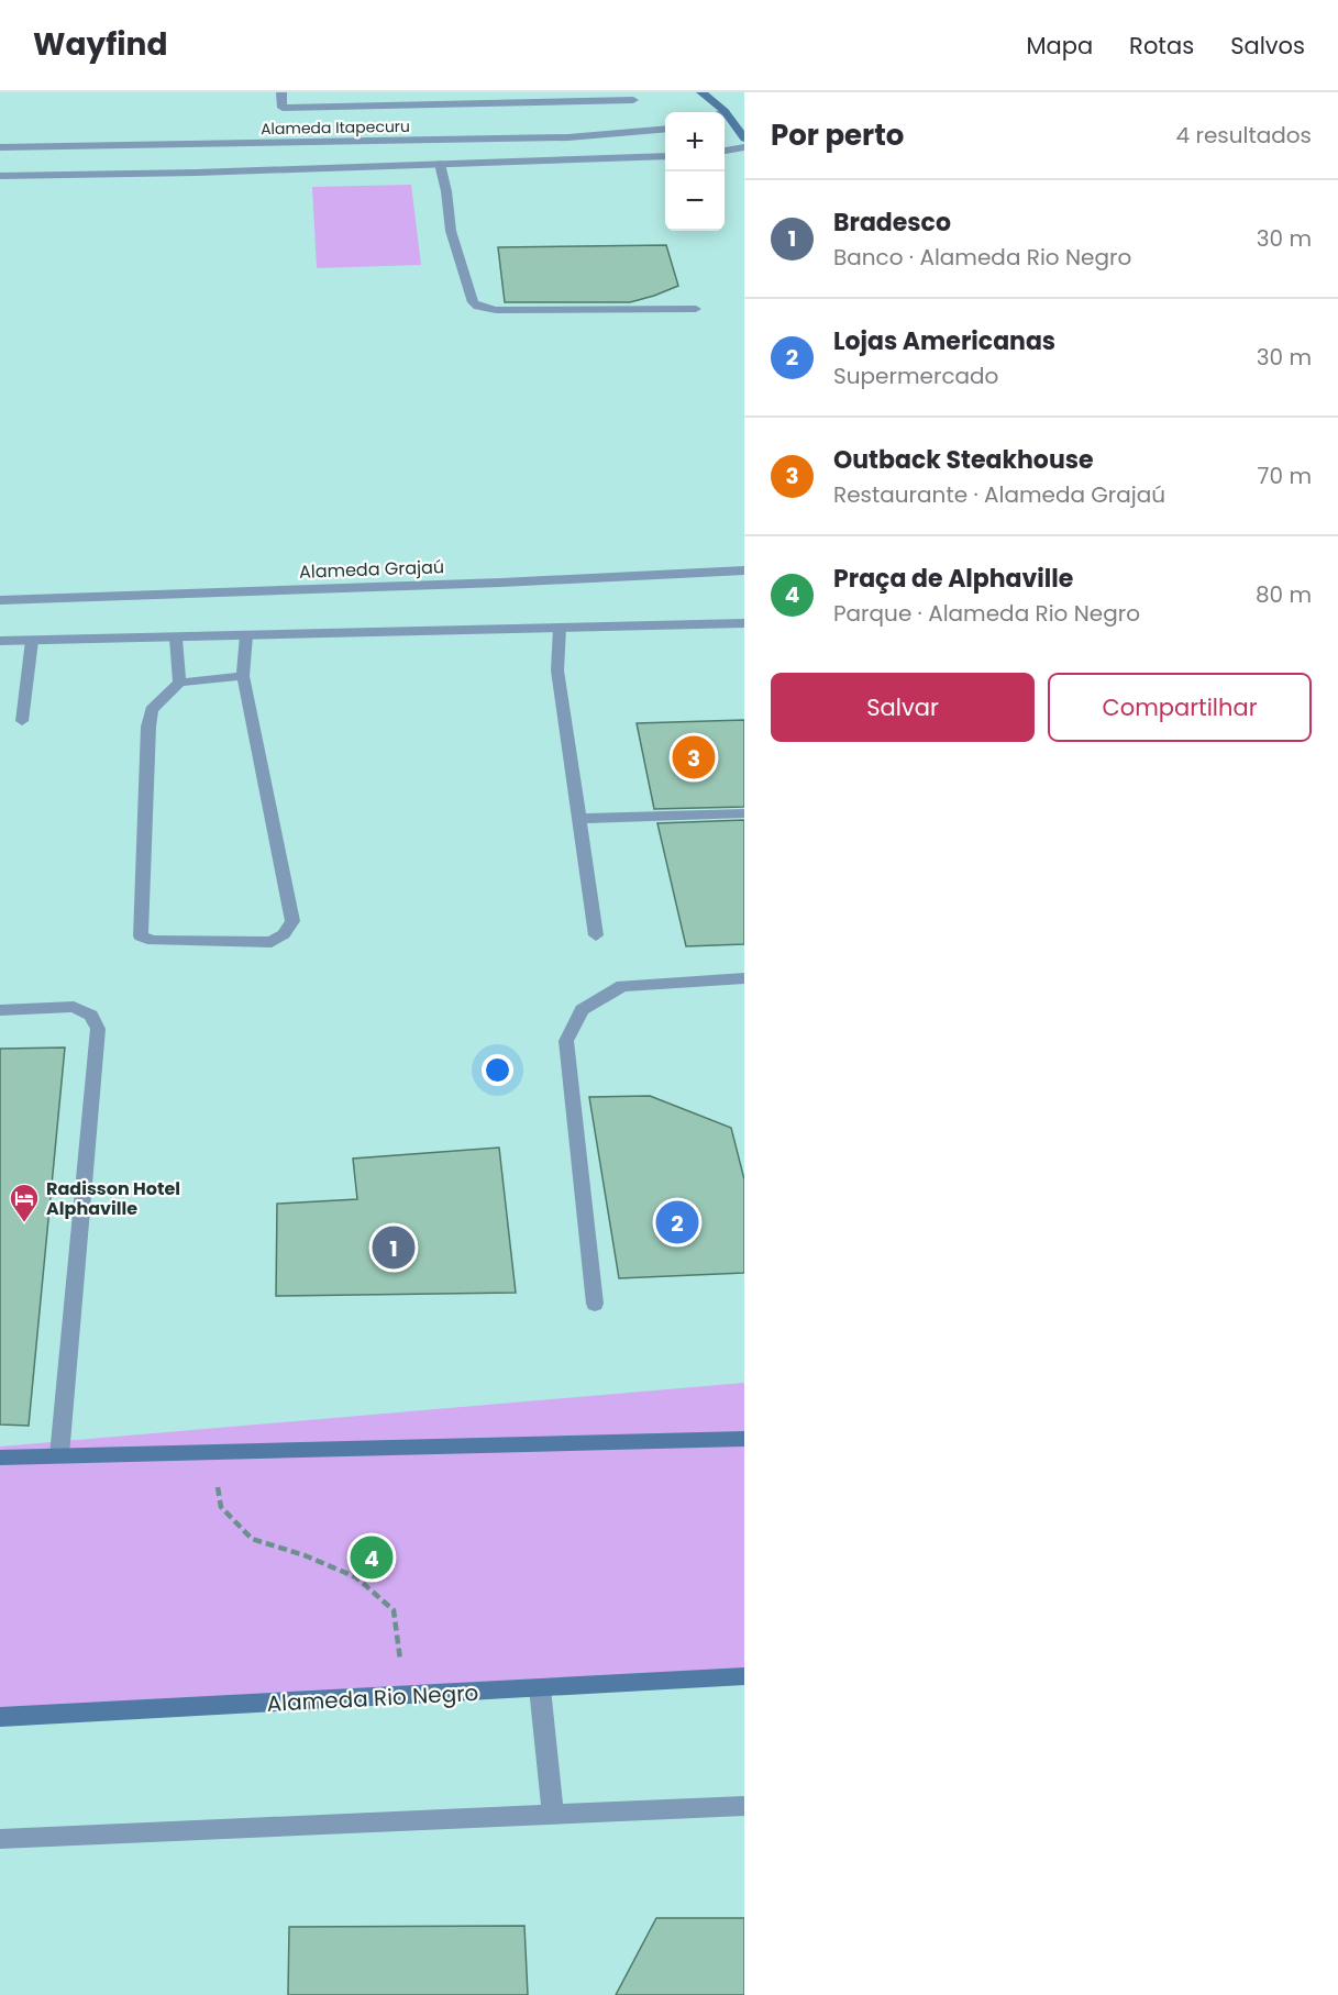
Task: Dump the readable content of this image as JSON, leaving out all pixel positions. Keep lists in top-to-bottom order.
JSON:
{
  "streets": {
    "main road": ["Alameda Rio Negro"],
    "street": ["Alameda Itapecuru", "Alameda Grajaú"]
  },
  "places": {
    "hotel": ["Radisson Hotel Alphaville"]
  },
  "page": {
    "header": "Wayfind",
    "nav": ["Mapa", "Rotas", "Salvos"],
    "heading": ["Por perto", "4 resultados"],
    "map_buttons": ["+", "−"],
    "list": [
      {
        "mark": "1",
        "name": "Bradesco",
        "note": "Banco · Alameda Rio Negro",
        "value": "30 m"
      },
      {
        "mark": "2",
        "name": "Lojas Americanas",
        "note": "Supermercado",
        "value": "30 m"
      },
      {
        "mark": "3",
        "name": "Outback Steakhouse",
        "note": "Restaurante · Alameda Grajaú",
        "value": "70 m"
      },
      {
        "mark": "4",
        "name": "Praça de Alphaville",
        "note": "Parque · Alameda Rio Negro",
        "value": "80 m"
      }
    ],
    "buttons": ["Salvar", "Compartilhar"],
    "pins": [
      "3",
      "2",
      "1",
      "4"
    ]
  }
}
